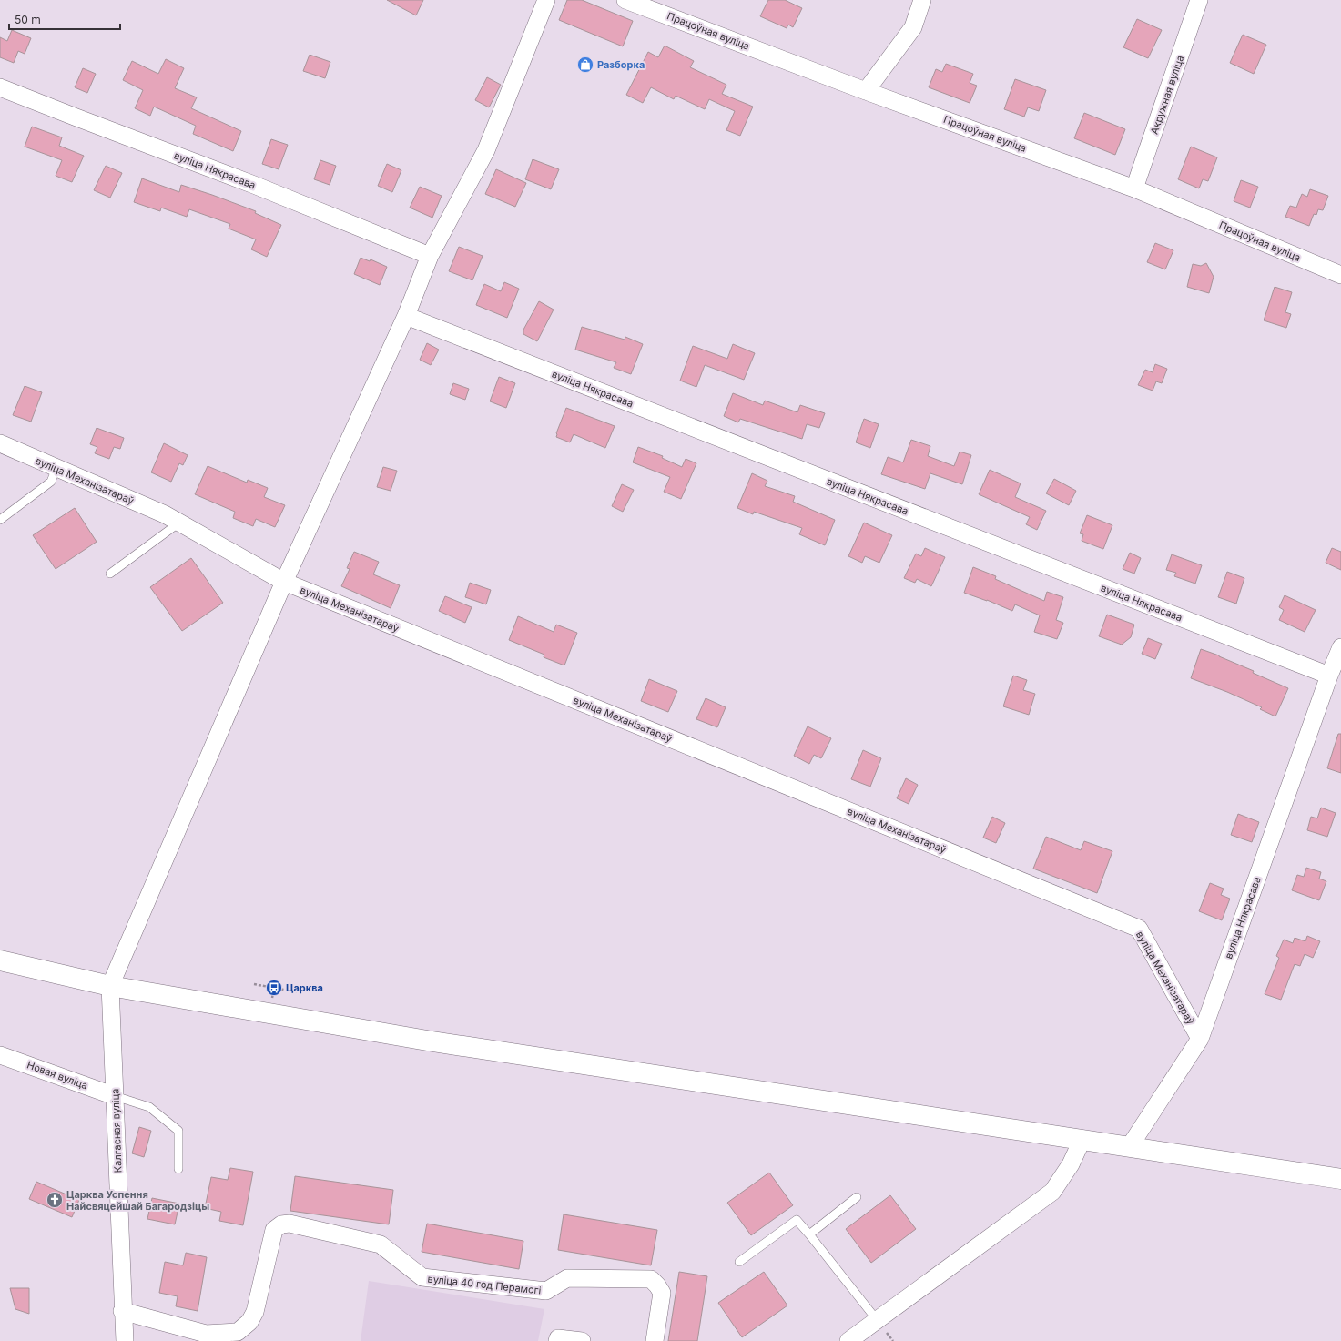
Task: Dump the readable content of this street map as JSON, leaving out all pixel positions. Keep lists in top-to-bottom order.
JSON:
{
  "streets": {
    "street": [
      "Працоўная вуліца",
      "Акружная вуліца",
      "вуліца Някрасава",
      "вуліца Механізатараў",
      "Новая вуліца",
      "Калгасная вуліца",
      "вуліца 40 год Перамогі"
    ]
  },
  "crossings": [
    ["Працоўная вуліца", "Акружная вуліца"],
    ["вуліца Някрасава", "вуліца Механізатараў"],
    ["Новая вуліца", "Калгасная вуліца"],
    ["Калгасная вуліца", "вуліца 40 год Перамогі"]
  ],
  "places": {
    "shop": ["Разборка"],
    "bus stop": ["Царква"],
    "church": ["Царква Успення Найсвяцейшай Багародзіцы"]
  },
  "scale_bar": "50 m"
}
